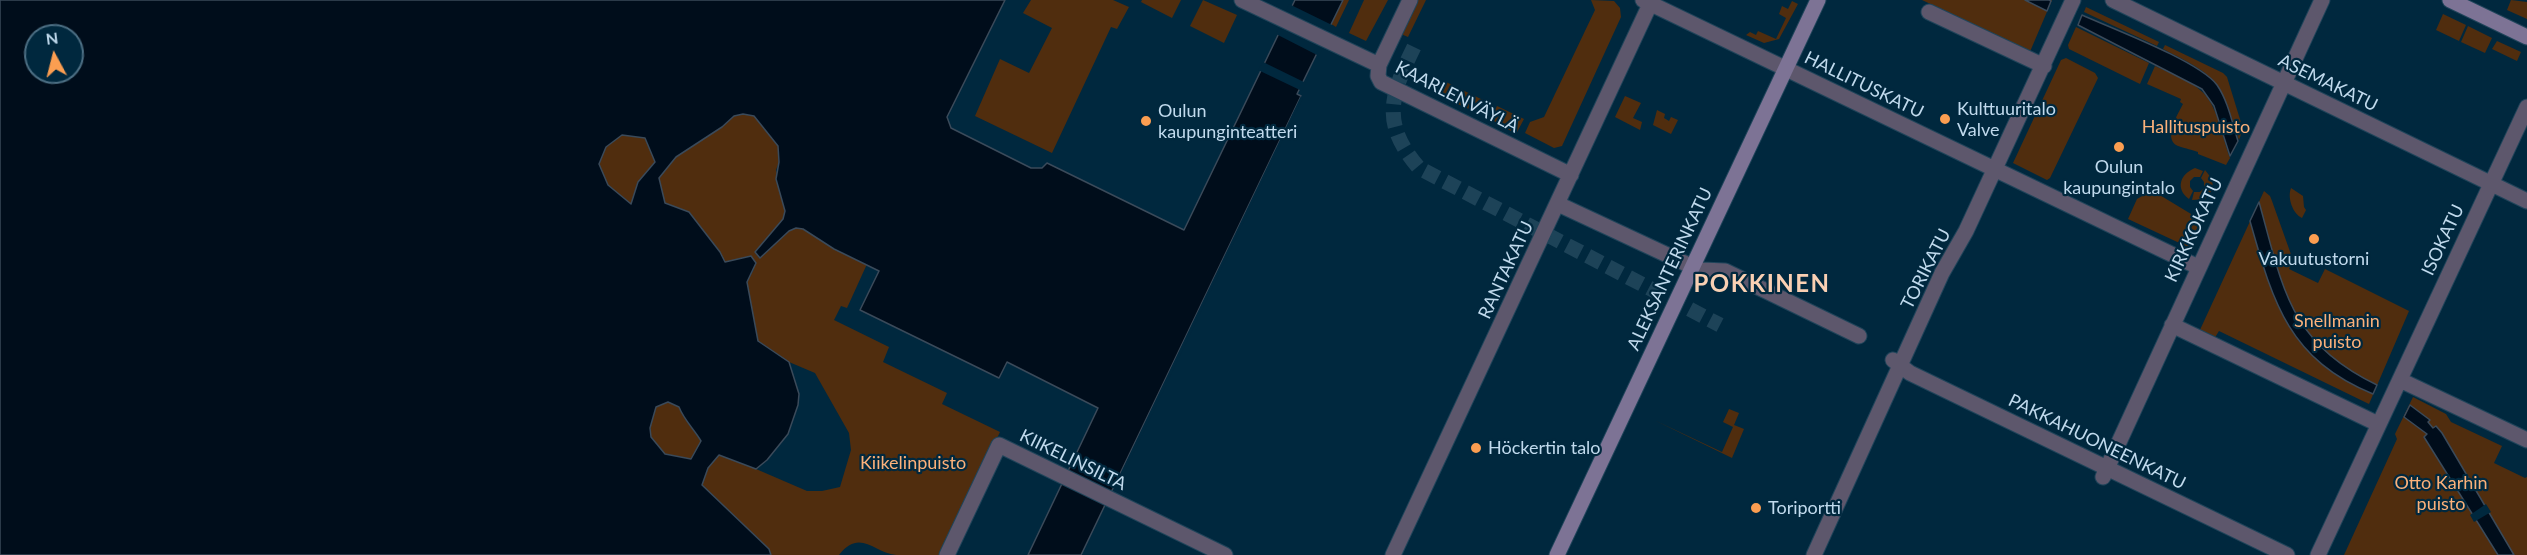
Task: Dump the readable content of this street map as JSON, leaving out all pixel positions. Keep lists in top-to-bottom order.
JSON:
{
  "streets": {
    "main road": ["ALEKSANTERINKATU"],
    "street": [
      "ASEMAKATU",
      "HALLITUSKATU",
      "KAARLENVÄYLÄ",
      "KIRKKOKATU",
      "ISOKATU",
      "TORIKATU",
      "RANTAKATU",
      "PAKKAHUONEENKATU",
      "KIIKELINSILTA"
    ]
  },
  "crossings": [
    ["ASEMAKATU", "KIRKKOKATU"],
    ["ASEMAKATU", "ISOKATU"],
    ["HALLITUSKATU", "KIRKKOKATU"],
    ["HALLITUSKATU", "ALEKSANTERINKATU"],
    ["HALLITUSKATU", "TORIKATU"],
    ["HALLITUSKATU", "RANTAKATU"],
    ["KAARLENVÄYLÄ", "RANTAKATU"],
    ["KIRKKOKATU", "PAKKAHUONEENKATU"],
    ["TORIKATU", "PAKKAHUONEENKATU"]
  ],
  "districts": ["POKKINEN"],
  "parks": [
    "Hallituspuisto",
    "Snellmanin puisto",
    "Kiikelinpuisto",
    "Otto Karhin puisto"
  ],
  "places": [
    "Kulttuuritalo Valve",
    "Oulun kaupunginteatteri",
    "Oulun kaupungintalo",
    "Vakuutustorni",
    "Höckertin talo",
    "Toriportti"
  ],
  "north": "top"
}
